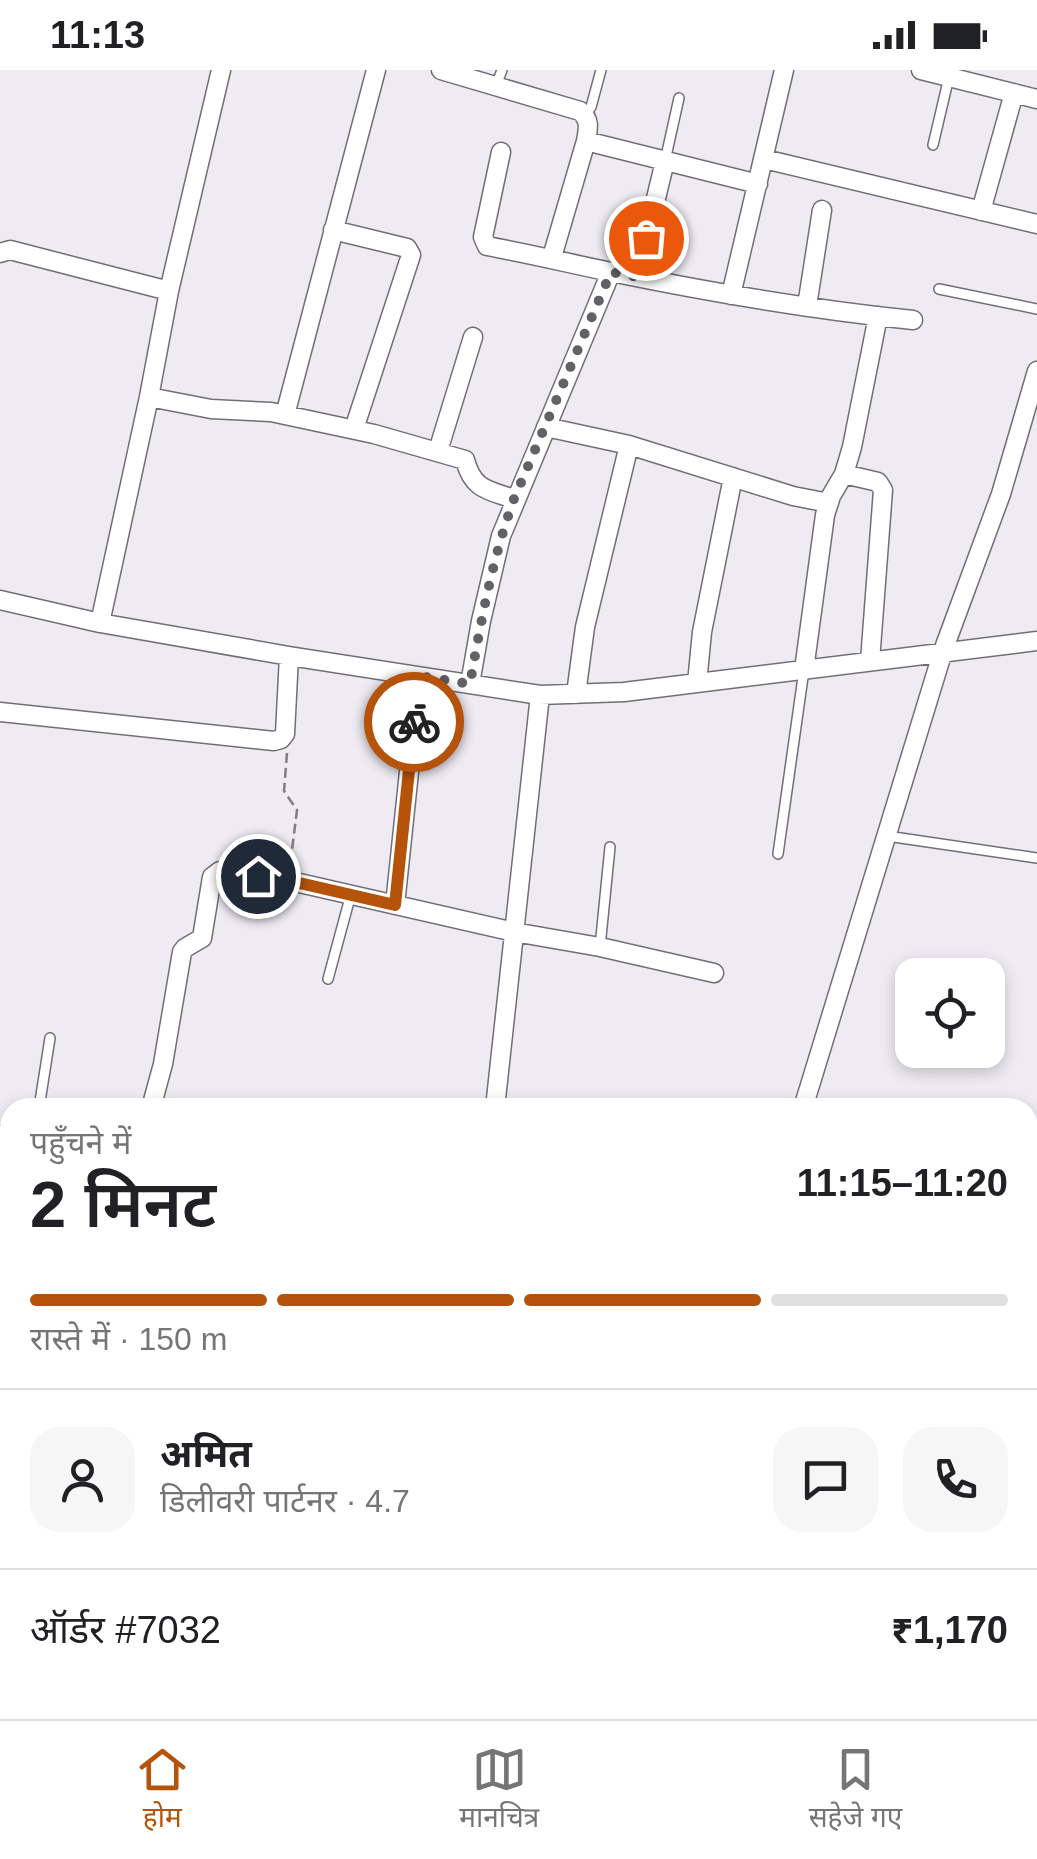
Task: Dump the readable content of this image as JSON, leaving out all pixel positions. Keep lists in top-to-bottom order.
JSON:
{
  "page": {
    "status": "11:13",
    "heading": ["2 मिनट", "पहुँचने में", "11:15–11:20"],
    "panel": [
      "अमित",
      "डिलीवरी पार्टनर · 4.7",
      "ऑर्डर #7032",
      "₹1,170"
    ],
    "bar": "रास्ते में · 150 m",
    "tabs": ["होम", "मानचित्र", "सहेजे गए"]
  }
}
